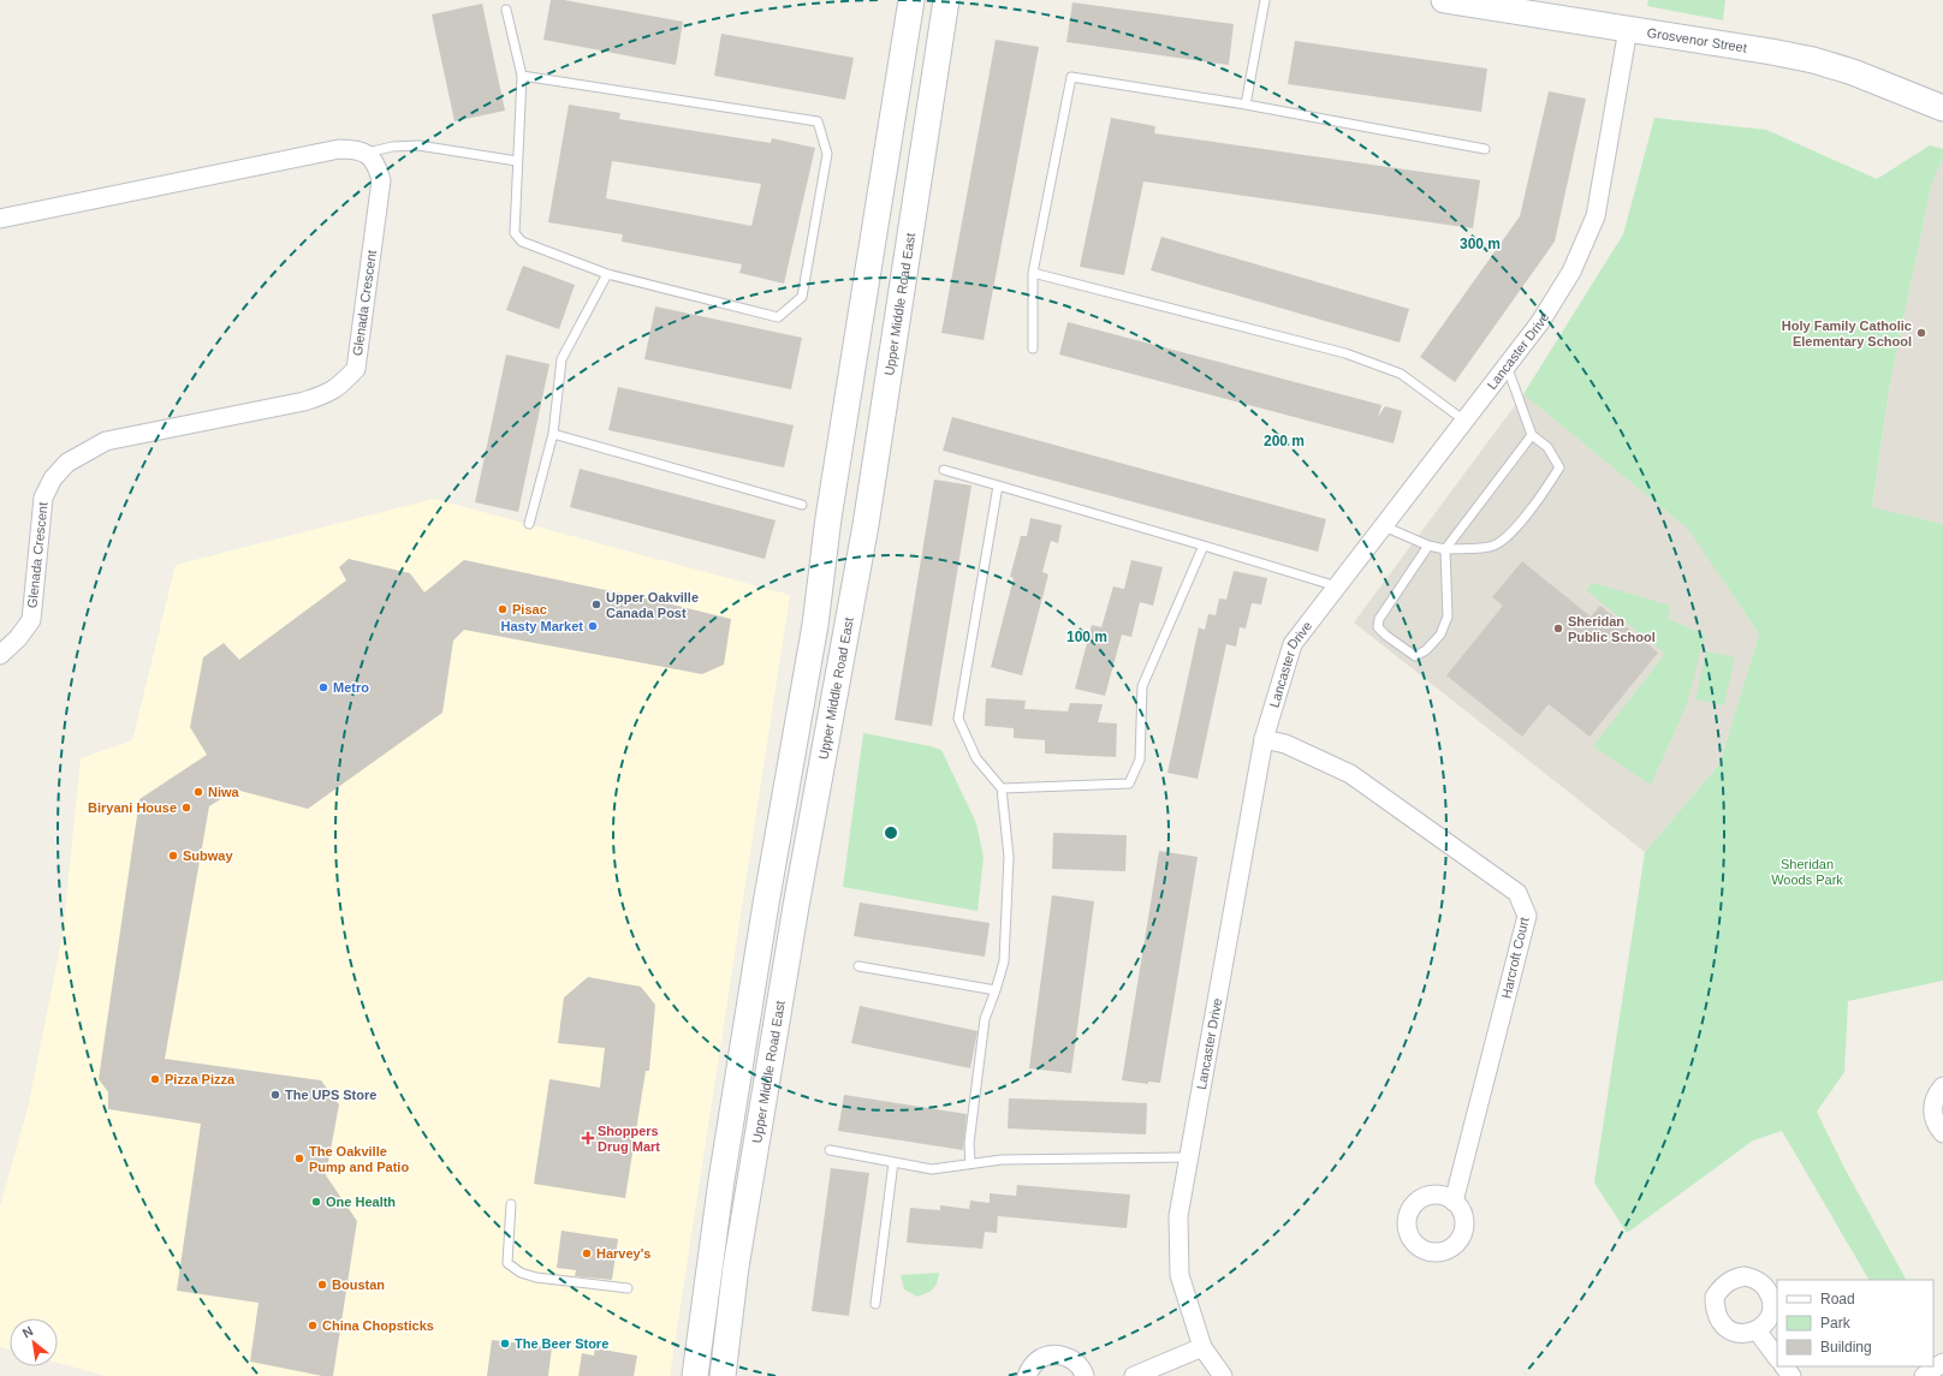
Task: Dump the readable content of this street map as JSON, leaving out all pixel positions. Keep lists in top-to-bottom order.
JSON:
{
  "streets": {
    "main road": ["Grosvenor Street", "Upper Middle Road East"],
    "street": ["Glenada Crescent", "Lancaster Drive", "Harcroft Court"]
  },
  "crossings": [
    ["Grosvenor Street", "Lancaster Drive"],
    ["Lancaster Drive", "Harcroft Court"]
  ],
  "parks": ["Sheridan Woods Park"],
  "places": {
    "other": [
      "Holy Family Catholic Elementary School",
      "Upper Oakville Canada Post",
      "Pisac",
      "Hasty Market",
      "Sheridan Public School",
      "Metro",
      "Niwa",
      "Biryani House",
      "Subway",
      "Pizza Pizza",
      "The UPS Store",
      "The Oakville Pump and Patio",
      "One Health",
      "Harvey's",
      "Boustan",
      "China Chopsticks",
      "The Beer Store"
    ],
    "health": ["Shoppers Drug Mart"]
  },
  "legend": ["Road", "Park", "Building"],
  "north": "top left",
  "rings": ["300 m", "200 m", "100 m"]
}
